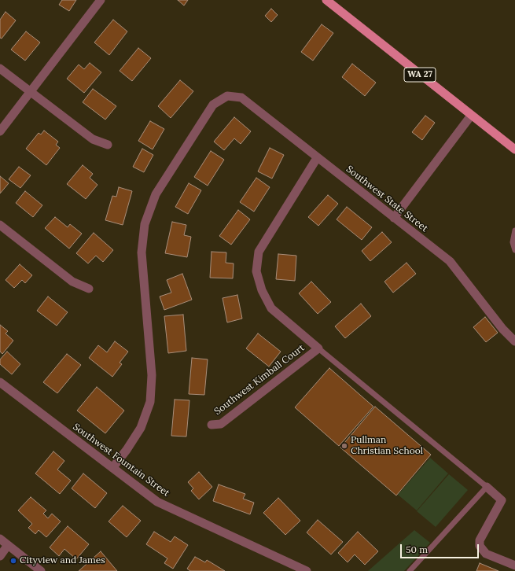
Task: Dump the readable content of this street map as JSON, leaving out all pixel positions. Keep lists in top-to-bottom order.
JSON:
{
  "streets": {
    "main road": ["WA 27"],
    "street": ["Southwest State Street", "Southwest Kimball Court", "Southwest Fountain Street"]
  },
  "crossings": [
    ["Southwest State Street", "Southwest Fountain Street"]
  ],
  "places": ["Pullman Christian School", "Cityview and James"],
  "scale_bar": "50 m"
}
